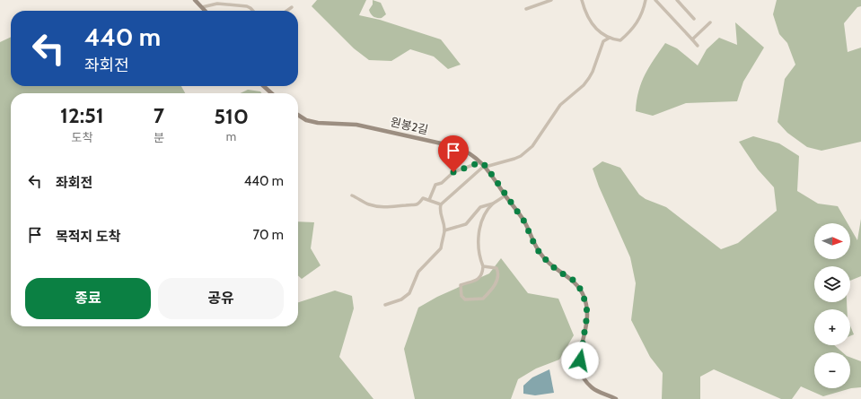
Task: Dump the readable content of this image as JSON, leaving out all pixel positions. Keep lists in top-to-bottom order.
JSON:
{
  "streets": {
    "main road": ["원봉2길"]
  },
  "north": "right",
  "page": {
    "turn": ["440 m", "좌회전"],
    "eta": [
      "12:51",
      "도착",
      "7",
      "분",
      "510",
      "m"
    ],
    "list": [
      {
        "name": "좌회전",
        "value": "440 m"
      },
      {
        "name": "목적지 도착",
        "value": "70 m"
      }
    ],
    "map_buttons": ["+", "−"],
    "buttons": ["종료", "공유"]
  }
}
